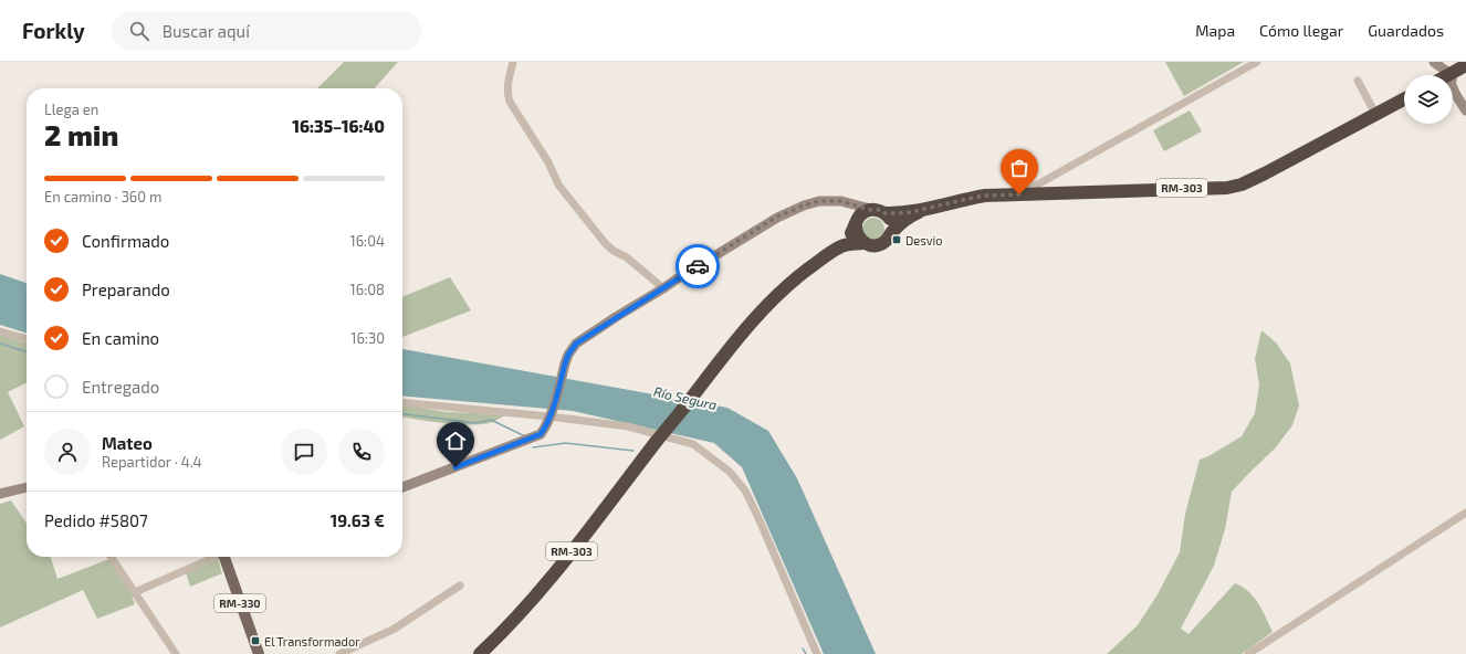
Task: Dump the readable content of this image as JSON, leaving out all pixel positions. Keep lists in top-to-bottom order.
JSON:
{
  "streets": {
    "highway": ["RM-303"],
    "main road": ["RM-330"]
  },
  "water": ["Río Segura"],
  "places": {
    "transit": ["Desvio", "El Transformador"]
  },
  "page": {
    "header": "Forkly",
    "search": "Buscar aquí",
    "nav": ["Mapa", "Cómo llegar", "Guardados"],
    "heading": ["2 min", "Llega en", "16:35–16:40"],
    "panel": [
      "Mateo",
      "Repartidor · 4.4",
      "Pedido #5807",
      "19.63 €"
    ],
    "bar": "En camino · 360 m",
    "list": [
      ["Confirmado", "16:04"],
      ["Preparando", "16:08"],
      ["En camino", "16:30"],
      "Entregado"
    ]
  }
}
